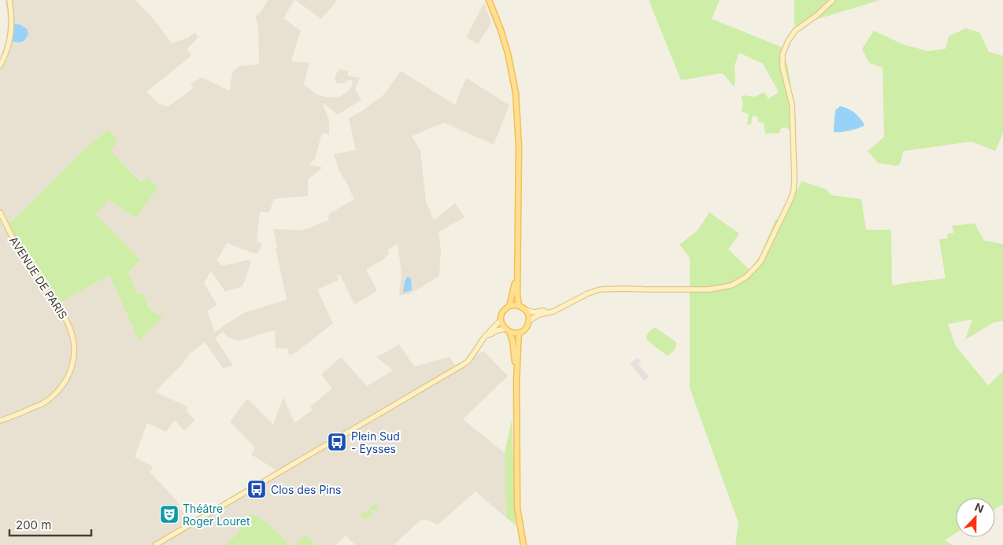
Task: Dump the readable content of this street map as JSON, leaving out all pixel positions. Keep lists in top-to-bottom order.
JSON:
{
  "streets": {
    "main road": ["AVENUE DE PARIS"]
  },
  "places": {
    "bus stop": ["Plein Sud - Eysses", "Clos des Pins"],
    "theatre": ["Théâtre Roger Louret"]
  },
  "scale_bar": "200 m",
  "north": "top"
}
